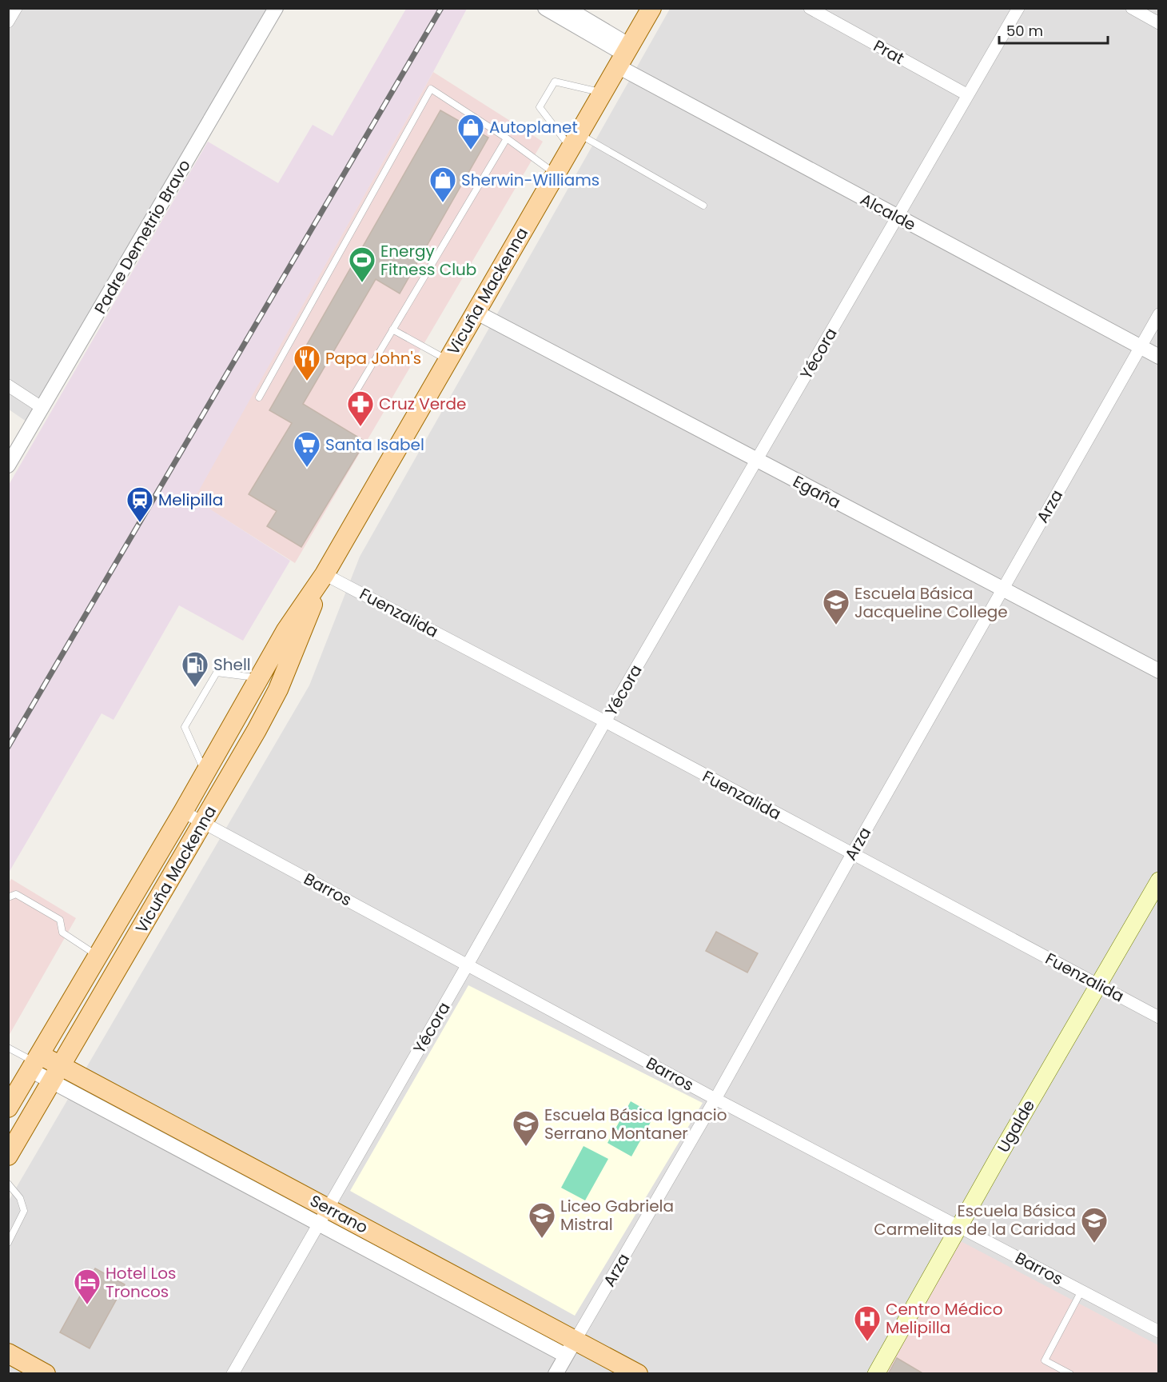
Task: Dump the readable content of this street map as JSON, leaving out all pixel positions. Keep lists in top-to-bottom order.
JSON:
{
  "streets": {
    "main road": ["Vicuña Mackenna", "Ugalde", "Serrano"],
    "street": [
      "Prat",
      "Alcalde",
      "Padre Demetrio Bravo",
      "Yécora",
      "Egaña",
      "Arza",
      "Fuenzalida",
      "Barros"
    ]
  },
  "crossings": [
    ["Prat", "Yécora"],
    ["Alcalde", "Vicuña Mackenna"],
    ["Alcalde", "Yécora"],
    ["Alcalde", "Arza"],
    ["Vicuña Mackenna", "Egaña"],
    ["Vicuña Mackenna", "Fuenzalida"],
    ["Vicuña Mackenna", "Barros"],
    ["Vicuña Mackenna", "Serrano"],
    ["Yécora", "Egaña"],
    ["Yécora", "Fuenzalida"],
    ["Yécora", "Barros"],
    ["Yécora", "Serrano"],
    ["Egaña", "Arza"],
    ["Arza", "Fuenzalida"],
    ["Arza", "Barros"],
    ["Arza", "Serrano"],
    ["Fuenzalida", "Ugalde"],
    ["Barros", "Ugalde"]
  ],
  "places": {
    "shop": ["Autoplanet", "Sherwin-Williams"],
    "sports": ["Energy Fitness Club"],
    "restaurant": ["Papa John's"],
    "pharmacy": ["Cruz Verde"],
    "supermarket": ["Santa Isabel"],
    "station": ["Melipilla"],
    "school or university": [
      "Escuela Básica Jacqueline College",
      "Escuela Básica Ignacio Serrano Montaner",
      "Liceo Gabriela Mistral",
      "Escuela Básica Carmelitas de la Caridad"
    ],
    "fuel station": ["Shell"],
    "hotel": ["Hotel Los Troncos"],
    "hospital": ["Centro Médico Melipilla"]
  },
  "scale_bar": "50 m"
}
